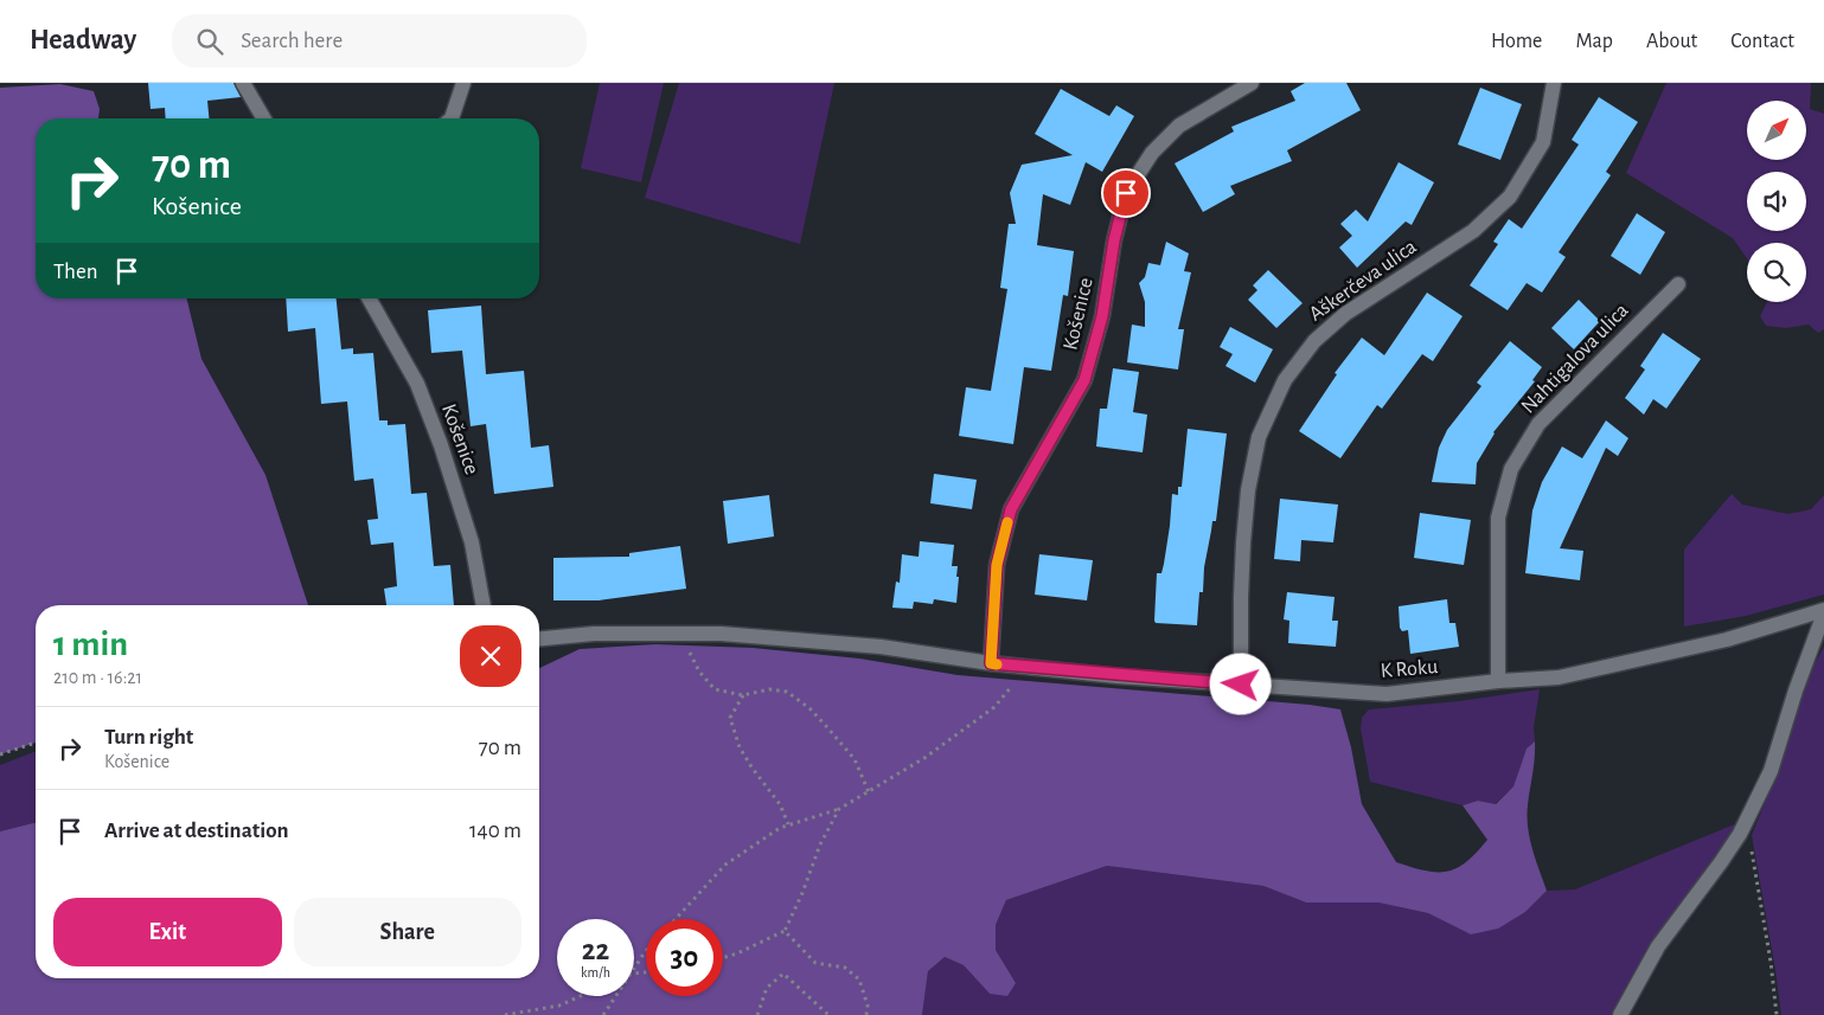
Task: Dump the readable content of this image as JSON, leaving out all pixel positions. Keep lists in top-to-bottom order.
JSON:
{
  "streets": {
    "street": [
      "Aškerčeva ulica",
      "Košenice",
      "Nahtigalova ulica",
      "K Roku"
    ]
  },
  "crossings": [
    ["Aškerčeva ulica", "K Roku"],
    ["Košenice", "K Roku"],
    ["Nahtigalova ulica", "K Roku"]
  ],
  "north": "top right",
  "page": {
    "header": "Headway",
    "search": "Search here",
    "nav": [
      "Home",
      "Map",
      "About",
      "Contact"
    ],
    "turn": ["70 m", "Košenice"],
    "then": "Then",
    "heading": ["1 min", "210 m · 16:21"],
    "list": [
      {
        "name": "Turn right",
        "note": "Košenice",
        "value": "70 m"
      },
      {
        "name": "Arrive at destination",
        "value": "140 m"
      }
    ],
    "buttons": ["Exit", "Share"],
    "speed": "22 km/h",
    "limit": "30"
  }
}
